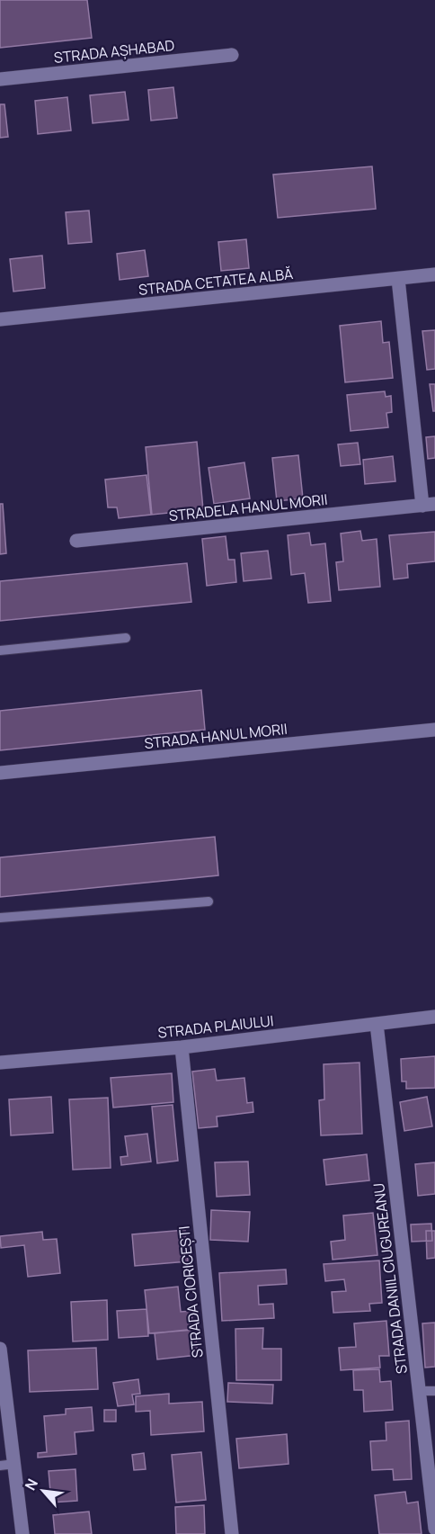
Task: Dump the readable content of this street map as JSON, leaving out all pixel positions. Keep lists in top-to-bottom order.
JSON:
{
  "streets": {
    "street": [
      "STRADA AȘHABAD",
      "STRADA CETATEA ALBĂ",
      "STRADELA HANUL MORII",
      "STRADA HANUL MORII",
      "STRADA PLAIULUI",
      "STRADA DANIIL CIUGUREANU",
      "STRADA CIORICEȘTI"
    ]
  },
  "crossings": [
    ["STRADA CETATEA ALBĂ", "STRADELA HANUL MORII"],
    ["STRADA PLAIULUI", "STRADA DANIIL CIUGUREANU"],
    ["STRADA PLAIULUI", "STRADA CIORICEȘTI"]
  ],
  "north": "top left"
}
